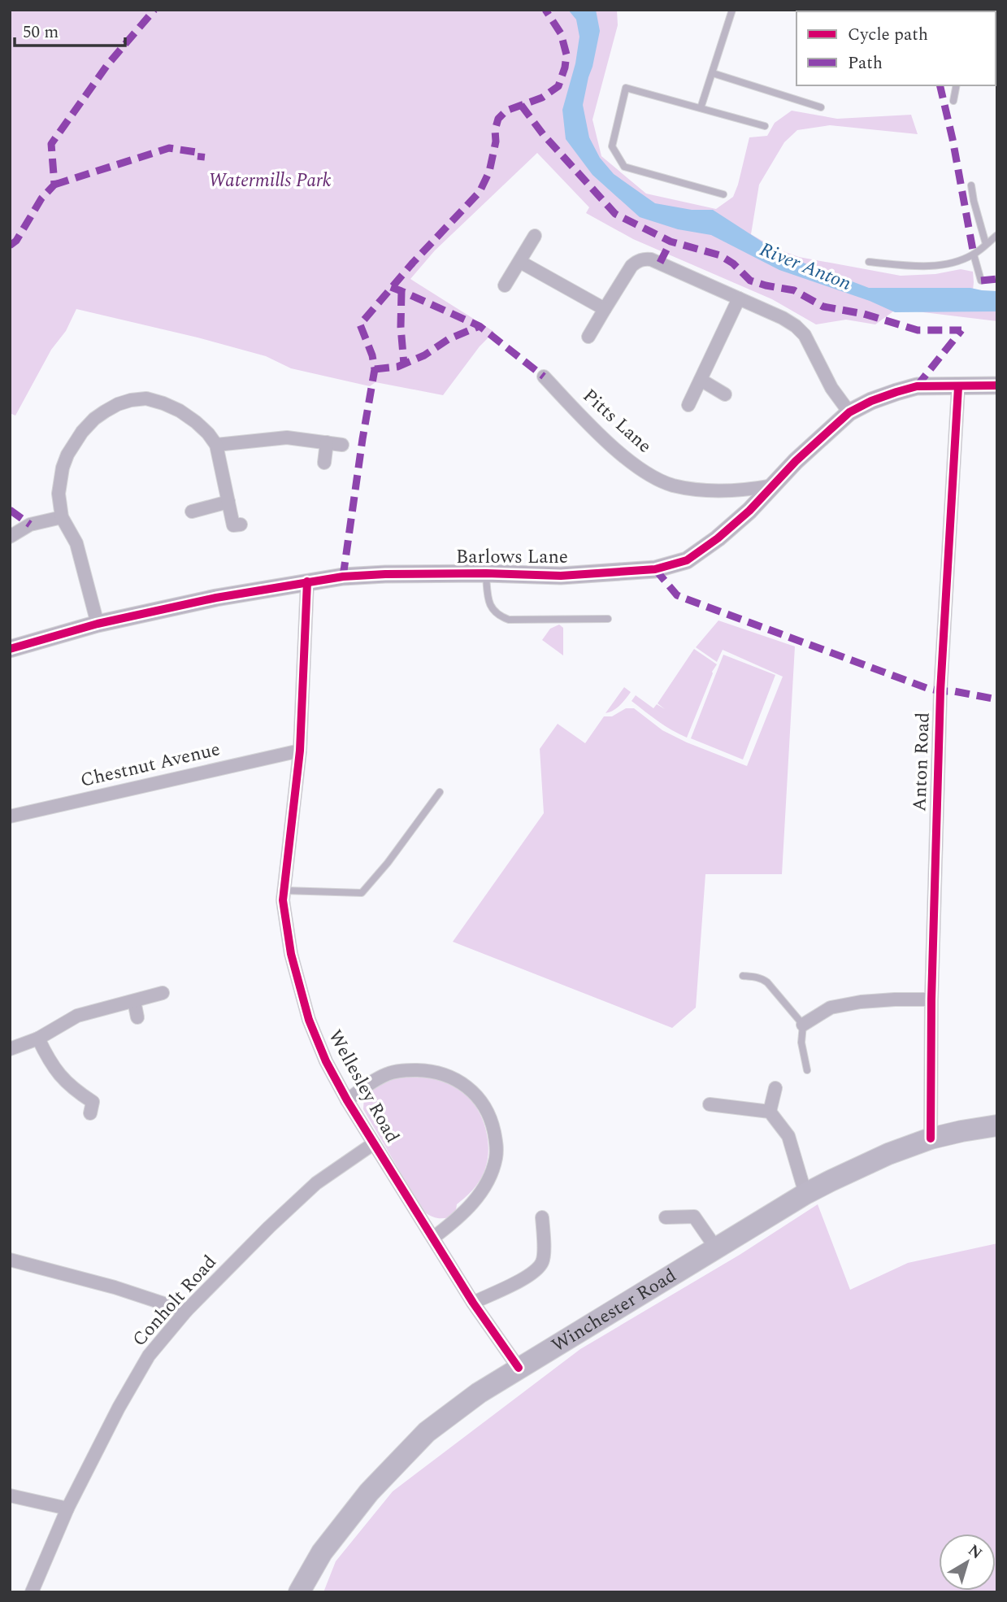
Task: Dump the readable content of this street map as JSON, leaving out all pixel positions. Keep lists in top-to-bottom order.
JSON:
{
  "streets": {
    "main road": ["Winchester Road"],
    "street": [
      "Pitts Lane",
      "Barlows Lane",
      "Anton Road",
      "Chestnut Avenue",
      "Wellesley Road",
      "Conholt Road"
    ]
  },
  "crossings": [
    ["Pitts Lane", "Barlows Lane"],
    ["Barlows Lane", "Anton Road"],
    ["Barlows Lane", "Wellesley Road"],
    ["Anton Road", "Winchester Road"],
    ["Chestnut Avenue", "Wellesley Road"],
    ["Wellesley Road", "Conholt Road"],
    ["Wellesley Road", "Winchester Road"]
  ],
  "water": ["River Anton"],
  "parks": ["Watermills Park"],
  "legend": ["Cycle path", "Path"],
  "scale_bar": "50 m",
  "north": "top right"
}
